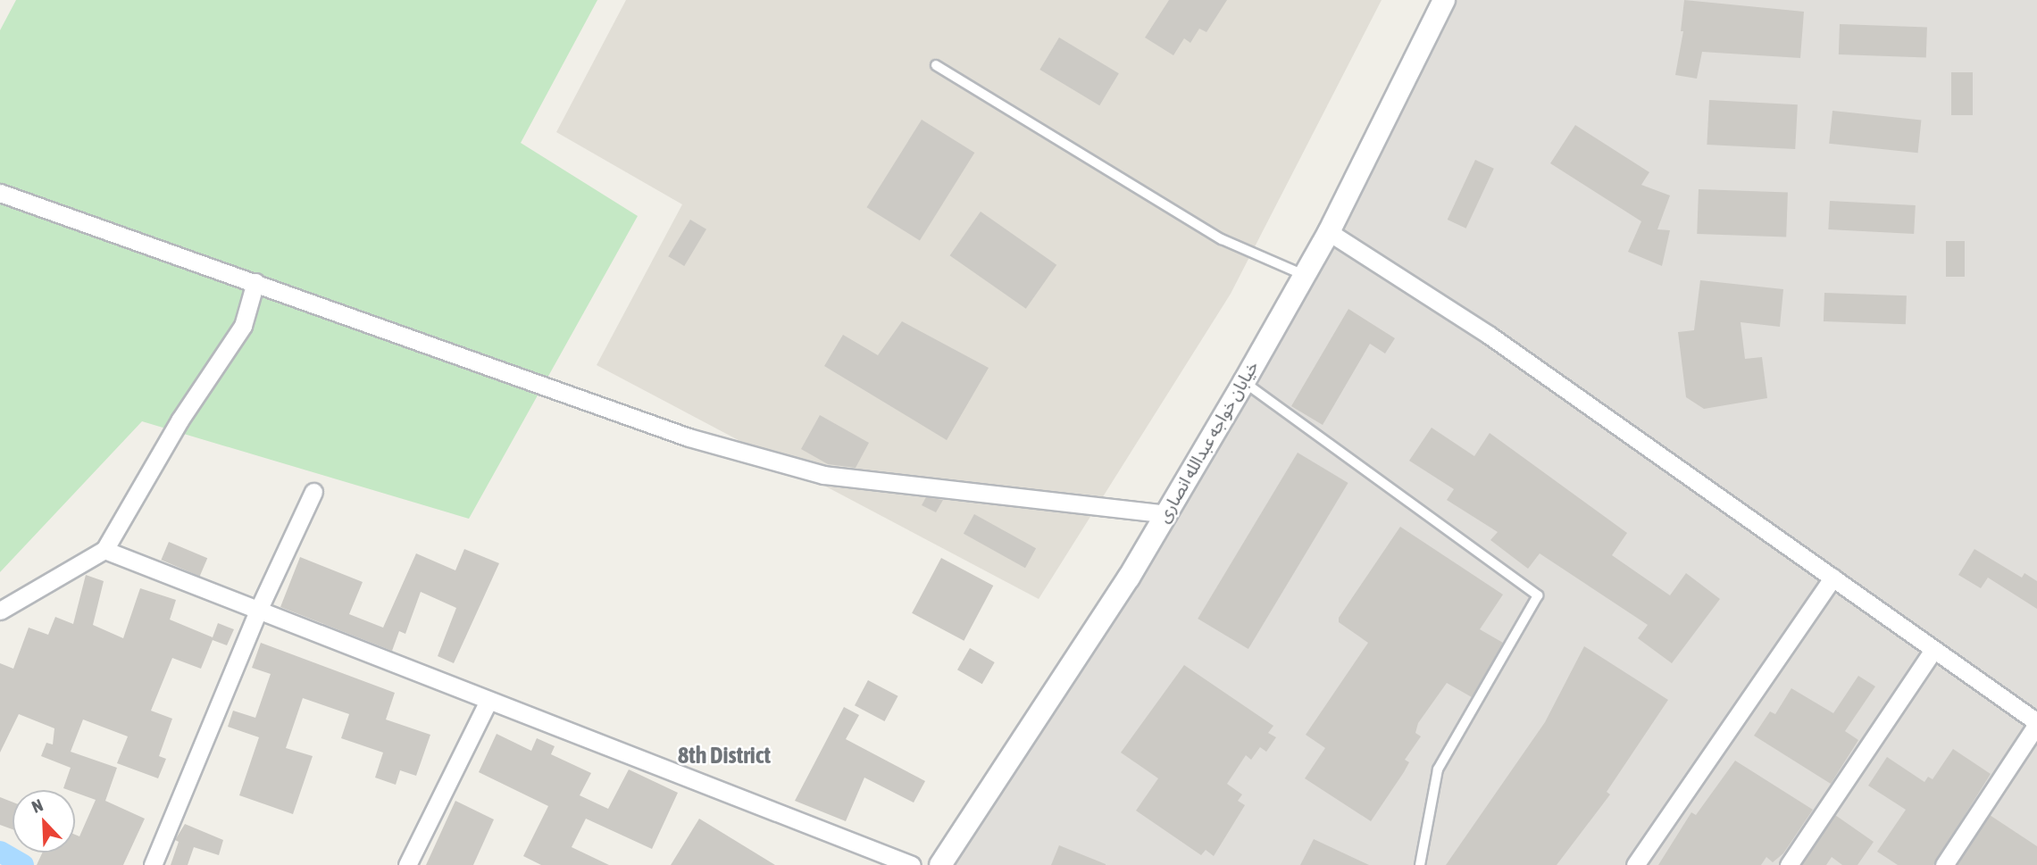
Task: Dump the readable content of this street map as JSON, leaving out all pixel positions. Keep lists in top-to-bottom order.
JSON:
{
  "streets": {
    "street": ["خیابان خواجه عبدالله انصاری"]
  },
  "districts": ["8th District"],
  "north": "top left"
}
